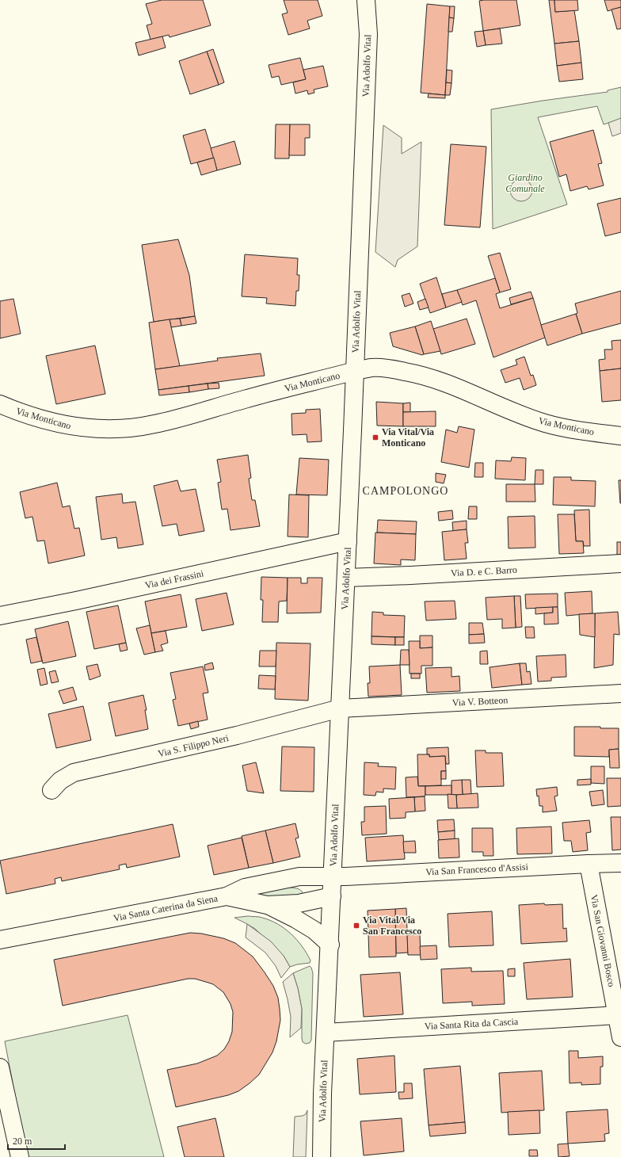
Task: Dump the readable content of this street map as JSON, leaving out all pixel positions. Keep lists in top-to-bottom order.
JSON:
{
  "streets": {
    "street": [
      "Via Adolfo Vital",
      "Via Monticano",
      "Via D. e C. Barro",
      "Via dei Frassini",
      "Via V. Botteon",
      "Via S. Filippo Neri",
      "Via San Francesco d'Assisi",
      "Via Santa Caterina da Siena",
      "Via San Giovanni Bosco",
      "Via Santa Rita da Cascia"
    ]
  },
  "crossings": [
    ["Via Adolfo Vital", "Via Monticano"],
    ["Via Adolfo Vital", "Via D. e C. Barro"],
    ["Via Adolfo Vital", "Via dei Frassini"],
    ["Via Adolfo Vital", "Via V. Botteon"],
    ["Via Adolfo Vital", "Via S. Filippo Neri"],
    ["Via Adolfo Vital", "Via San Francesco d'Assisi"],
    ["Via Adolfo Vital", "Via Santa Caterina da Siena"],
    ["Via Adolfo Vital", "Via Santa Rita da Cascia"],
    ["Via V. Botteon", "Via S. Filippo Neri"],
    ["Via San Francesco d'Assisi", "Via Santa Caterina da Siena"],
    ["Via San Francesco d'Assisi", "Via San Giovanni Bosco"],
    ["Via San Giovanni Bosco", "Via Santa Rita da Cascia"]
  ],
  "districts": ["CAMPOLONGO"],
  "parks": ["Giardino Comunale"],
  "places": {
    "transit": ["Via Vital/Via Monticano", "Via Vital/Via San Francesco"]
  },
  "scale_bar": "20 m"
}
